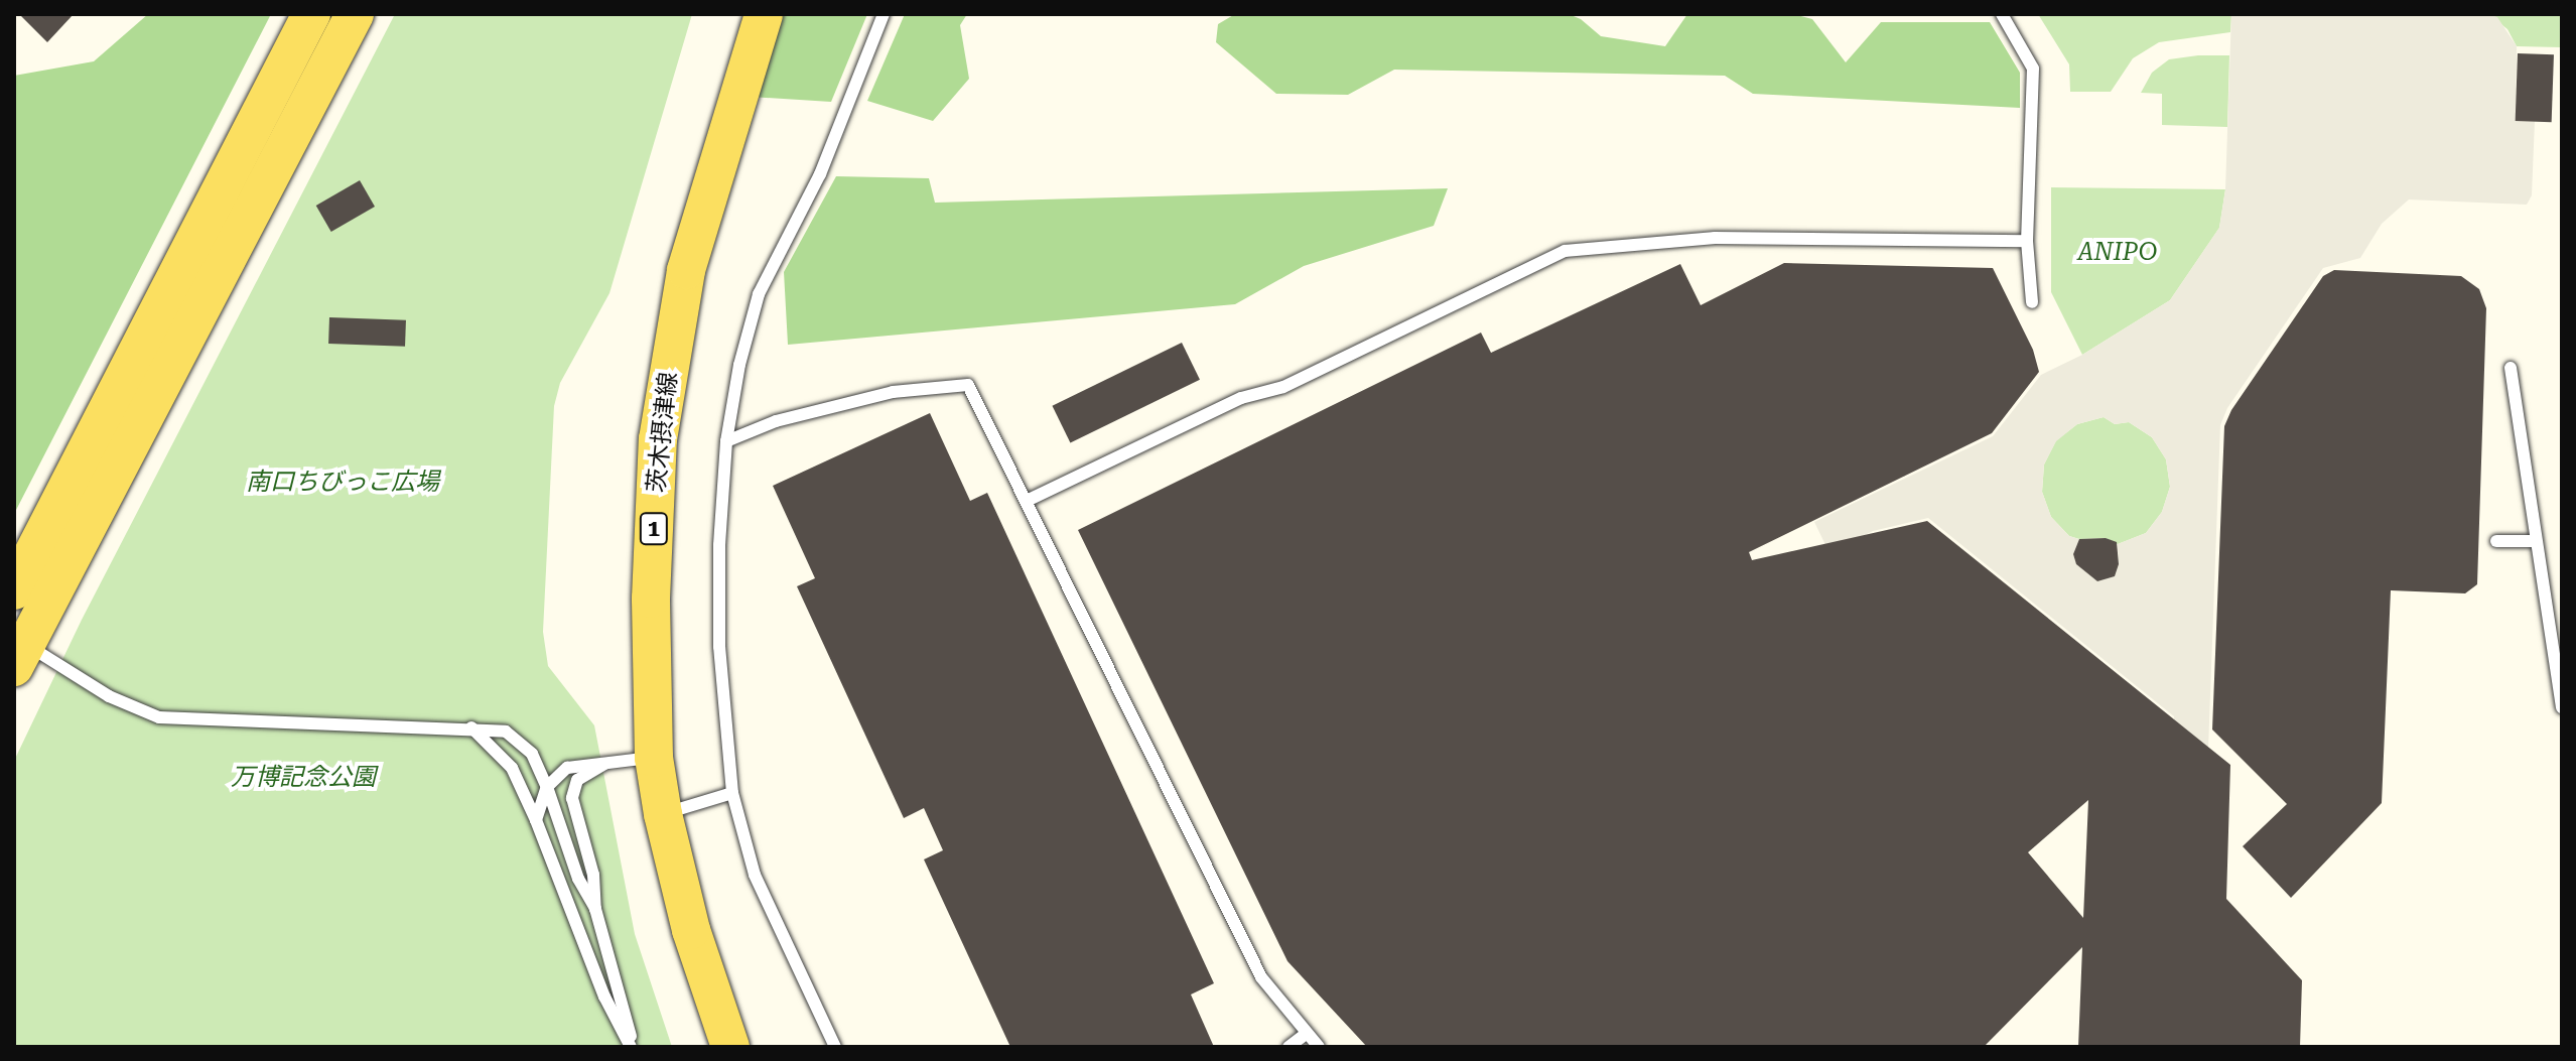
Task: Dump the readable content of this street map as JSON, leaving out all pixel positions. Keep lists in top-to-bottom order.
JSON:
{
  "streets": {
    "main road": ["茨木摂津線", "1"]
  },
  "parks": ["ANIPO", "南口ちびっこ広場", "万博記念公園"]
}
